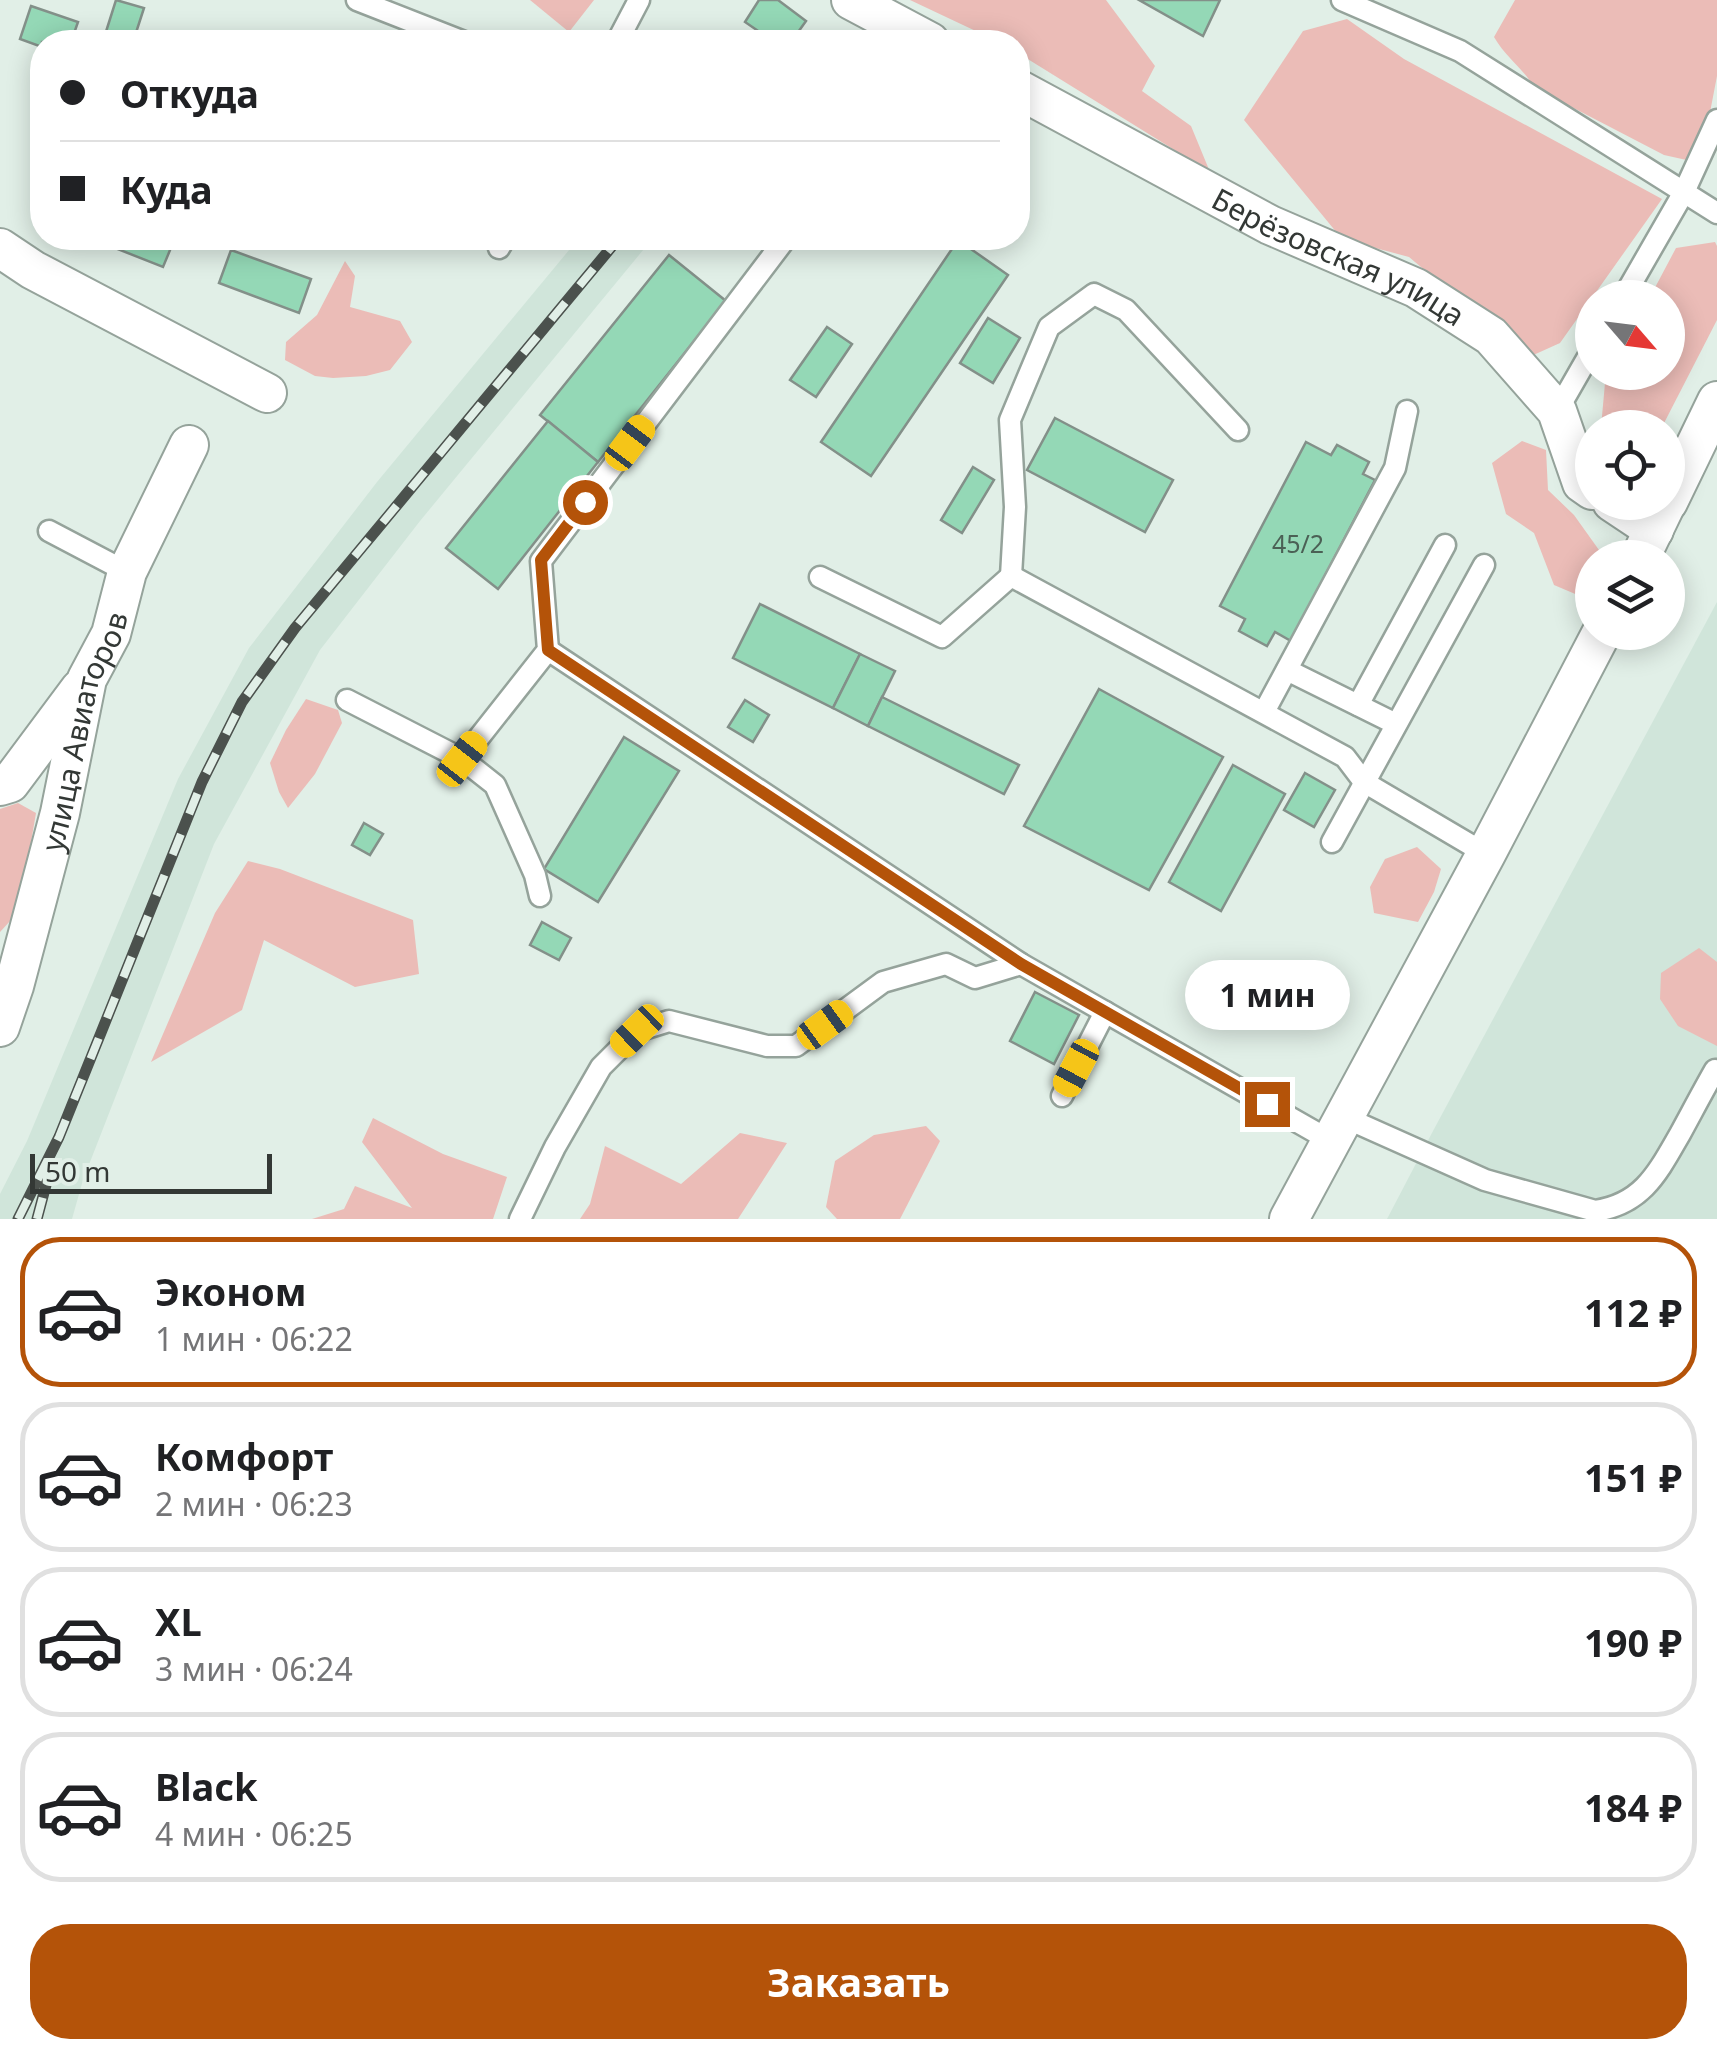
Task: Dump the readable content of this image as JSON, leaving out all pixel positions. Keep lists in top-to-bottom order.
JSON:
{
  "streets": {
    "street": ["Берёзовская улица", "улица Авиаторов"]
  },
  "house_numbers": ["45/2"],
  "scale_bar": "50 m",
  "north": "bottom right",
  "page": {
    "banner": ["Откуда", "Куда"],
    "bubble": "1 мин",
    "scale": "50 m",
    "list": [
      {
        "name": "Эконом",
        "note": "1 мин · 06:22",
        "value": "112 ₽"
      },
      {
        "name": "Комфорт",
        "note": "2 мин · 06:23",
        "value": "151 ₽"
      },
      {
        "name": "XL",
        "note": "3 мин · 06:24",
        "value": "190 ₽"
      },
      {
        "name": "Black",
        "note": "4 мин · 06:25",
        "value": "184 ₽"
      }
    ],
    "buttons": "Заказать"
  }
}
